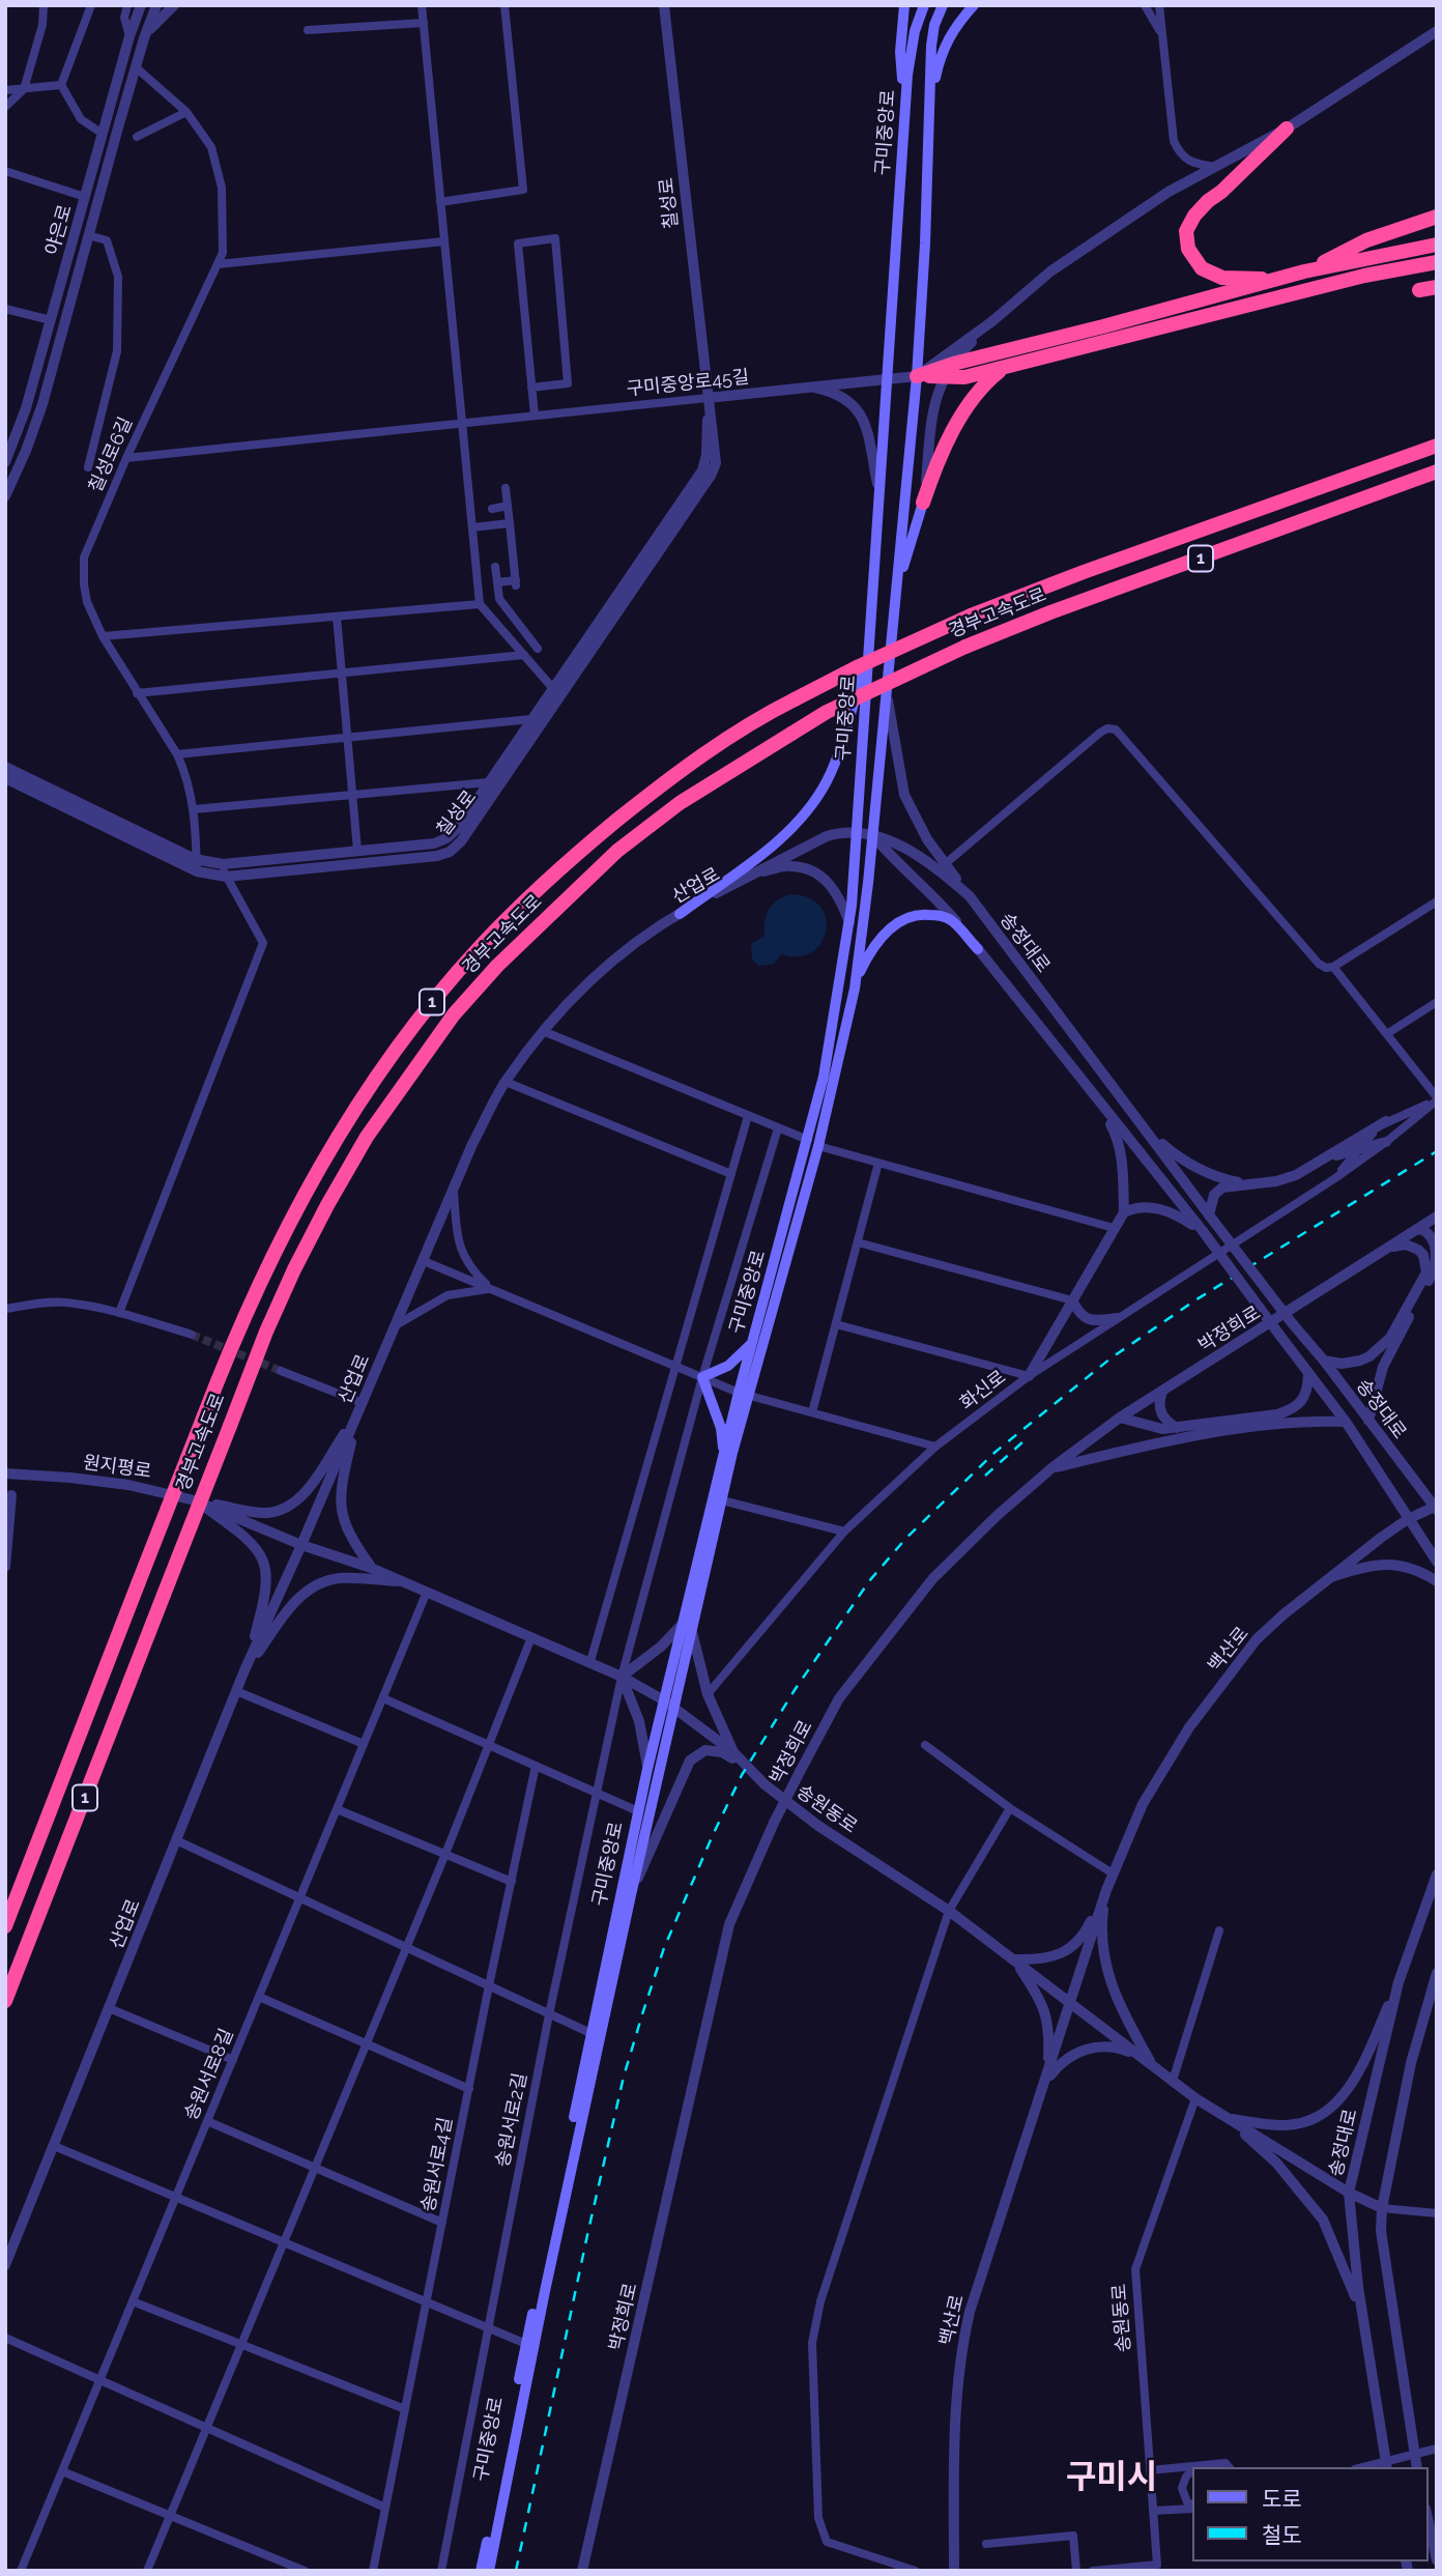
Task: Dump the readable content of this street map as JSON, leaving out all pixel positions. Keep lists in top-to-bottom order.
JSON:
{
  "streets": {
    "highway": ["1", "경부고속도로"],
    "main road": ["구미중앙로"],
    "street": [
      "칠성로",
      "야은로",
      "구미중앙로45길",
      "칠성로6길",
      "산업로",
      "송정대로",
      "박정희로",
      "화신로",
      "원지평로",
      "백산로",
      "송원동로",
      "송원서로8길",
      "송원서로2길",
      "송원서로4길"
    ]
  },
  "crossings": [
    ["구미중앙로", "구미중앙로45길"],
    ["구미중앙로", "산업로"],
    ["구미중앙로", "송정대로"],
    ["구미중앙로", "송원동로"],
    ["칠성로", "구미중앙로45길"],
    ["칠성로", "칠성로6길"],
    ["야은로", "칠성로6길"],
    ["구미중앙로45길", "칠성로6길"],
    ["산업로", "송정대로"],
    ["산업로", "원지평로"],
    ["산업로", "송원동로"],
    ["송정대로", "백산로"],
    ["송정대로", "송원동로"],
    ["원지평로", "송원동로"],
    ["백산로", "송원동로"],
    ["송원동로", "송원서로8길"],
    ["송원동로", "송원서로2길"]
  ],
  "districts": ["구미시"],
  "legend": ["도로", "철도"]
}
